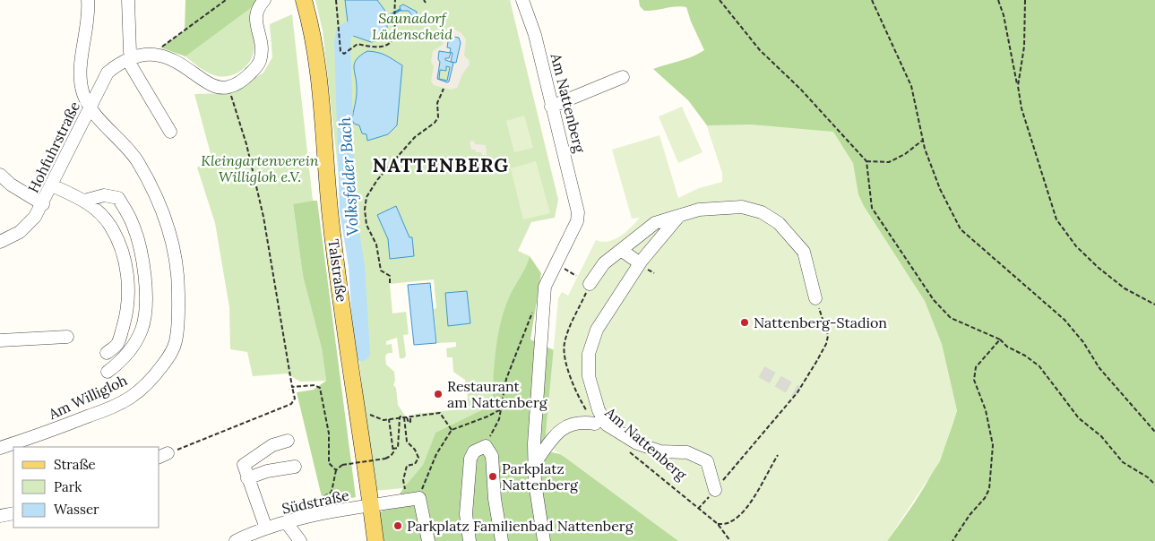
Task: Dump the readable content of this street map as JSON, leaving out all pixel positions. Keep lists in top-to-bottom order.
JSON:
{
  "streets": {
    "main road": ["Talstraße"],
    "street": [
      "Am Nattenberg",
      "Hohfuhrstraße",
      "Am Willigloh",
      "Südstraße"
    ]
  },
  "crossings": [
    ["Hohfuhrstraße", "Am Willigloh"],
    ["Talstraße", "Südstraße"]
  ],
  "districts": ["NATTENBERG"],
  "water": ["Volksfelder Bach"],
  "parks": ["Saunadorf Lüdenscheid", "Kleingartenverein Willigloh e.V."],
  "places": [
    "Nattenberg-Stadion",
    "Restaurant am Nattenberg",
    "Parkplatz Nattenberg",
    "Parkplatz Familienbad Nattenberg"
  ],
  "legend": ["Straße", "Park", "Wasser"]
}
